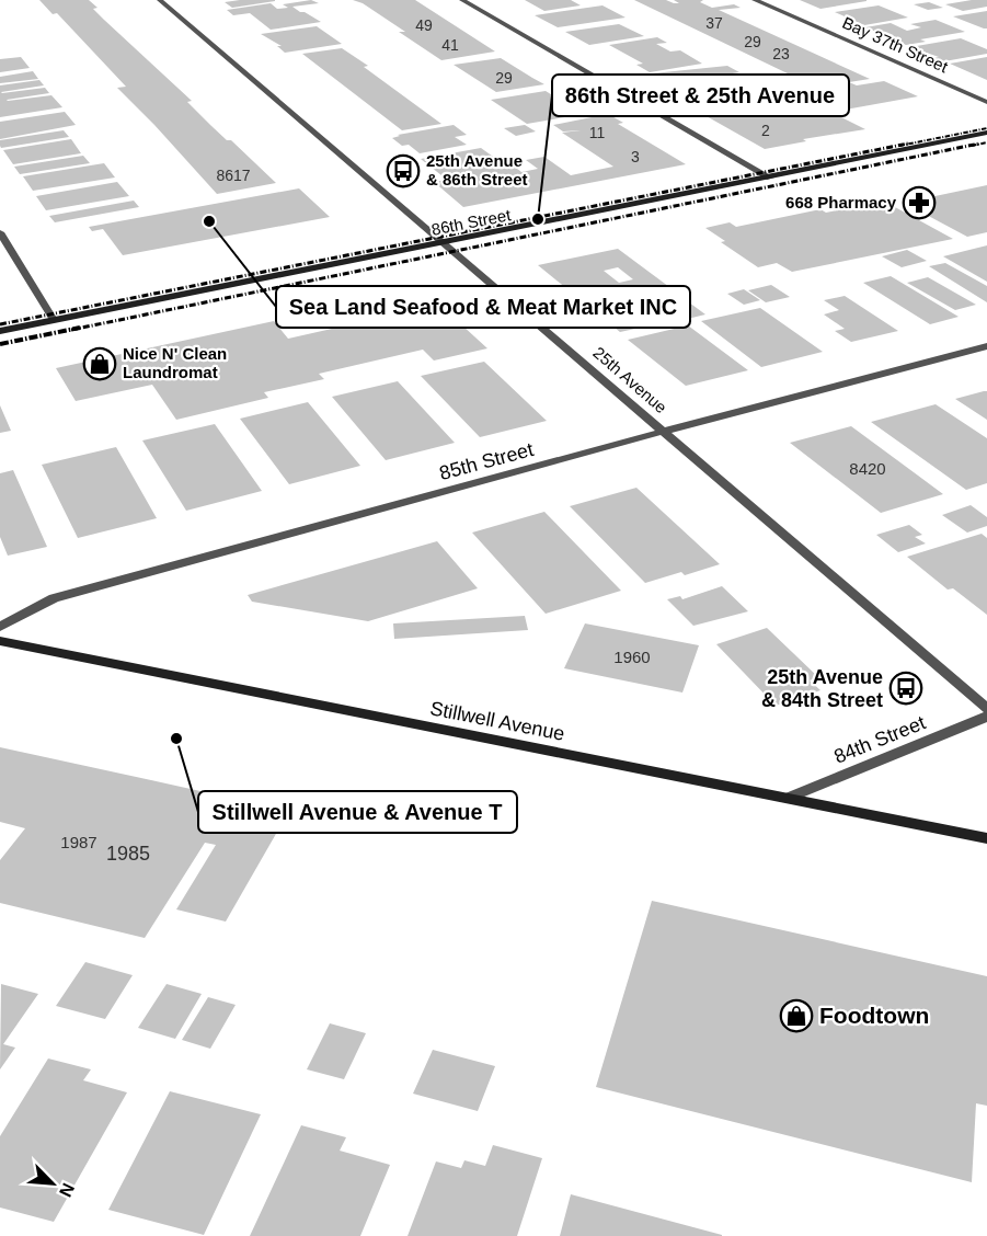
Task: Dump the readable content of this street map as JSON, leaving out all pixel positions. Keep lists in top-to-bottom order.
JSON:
{
  "streets": {
    "main road": ["86th Street", "Stillwell Avenue"],
    "street": [
      "Bay 37th Street",
      "25th Avenue",
      "85th Street",
      "84th Street"
    ]
  },
  "crossings": [
    ["86th Street", "25th Avenue"],
    ["25th Avenue", "85th Street"],
    ["Stillwell Avenue", "84th Street"]
  ],
  "places": {
    "bus stop": ["25th Avenue & 86th Street", "25th Avenue & 84th Street"],
    "pharmacy": ["668 Pharmacy"],
    "other": ["86th Street & 25th Avenue", "Sea Land Seafood & Meat Market INC", "Stillwell Avenue & Avenue T"],
    "shop": ["Nice N' Clean Laundromat", "Foodtown"]
  },
  "house_numbers": [
    "37",
    "49",
    "29",
    "41",
    "23",
    "29",
    "2",
    "11",
    "3",
    "8617",
    "8420",
    "1960",
    "1987",
    "1985"
  ],
  "north": "bottom right"
}
